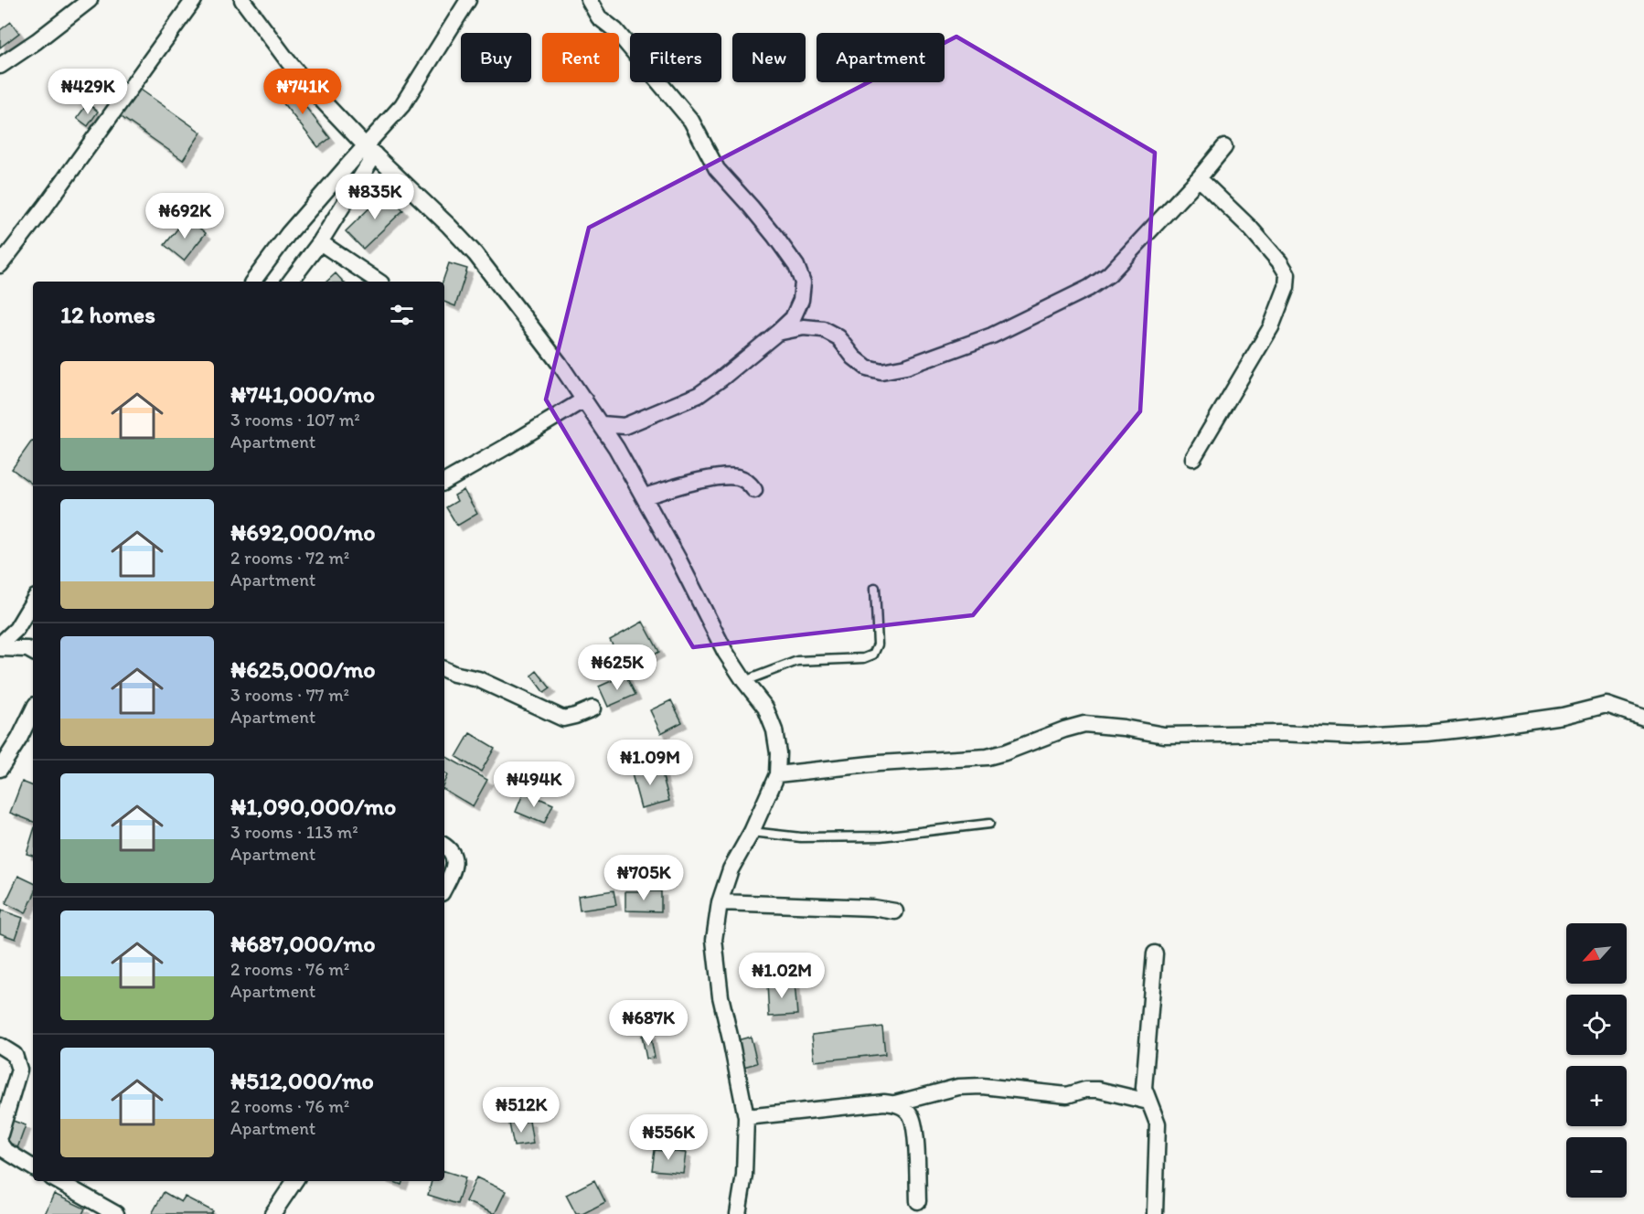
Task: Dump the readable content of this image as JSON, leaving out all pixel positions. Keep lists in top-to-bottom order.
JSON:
{
  "north": "bottom left",
  "page": {
    "chip": [
      "Buy",
      "Rent",
      "Filters",
      "New",
      "Apartment"
    ],
    "price": [
      "₦429K",
      "₦741K",
      "₦835K",
      "₦692K",
      "₦625K",
      "₦1.09M",
      "₦494K",
      "₦705K",
      "₦1.02M",
      "₦687K",
      "₦512K",
      "₦556K"
    ],
    "heading": "12 homes",
    "list": [
      {
        "name": "₦741,000/mo",
        "note": "3 rooms · 107 m² · Apartment"
      },
      {
        "name": "₦692,000/mo",
        "note": "2 rooms · 72 m² · Apartment"
      },
      {
        "name": "₦625,000/mo",
        "note": "3 rooms · 77 m² · Apartment"
      },
      {
        "name": "₦1,090,000/mo",
        "note": "3 rooms · 113 m² · Apartment"
      },
      {
        "name": "₦687,000/mo",
        "note": "2 rooms · 76 m² · Apartment"
      },
      {
        "name": "₦512,000/mo",
        "note": "2 rooms · 76 m² · Apartment"
      }
    ],
    "map_buttons": ["+", "−"]
  }
}
